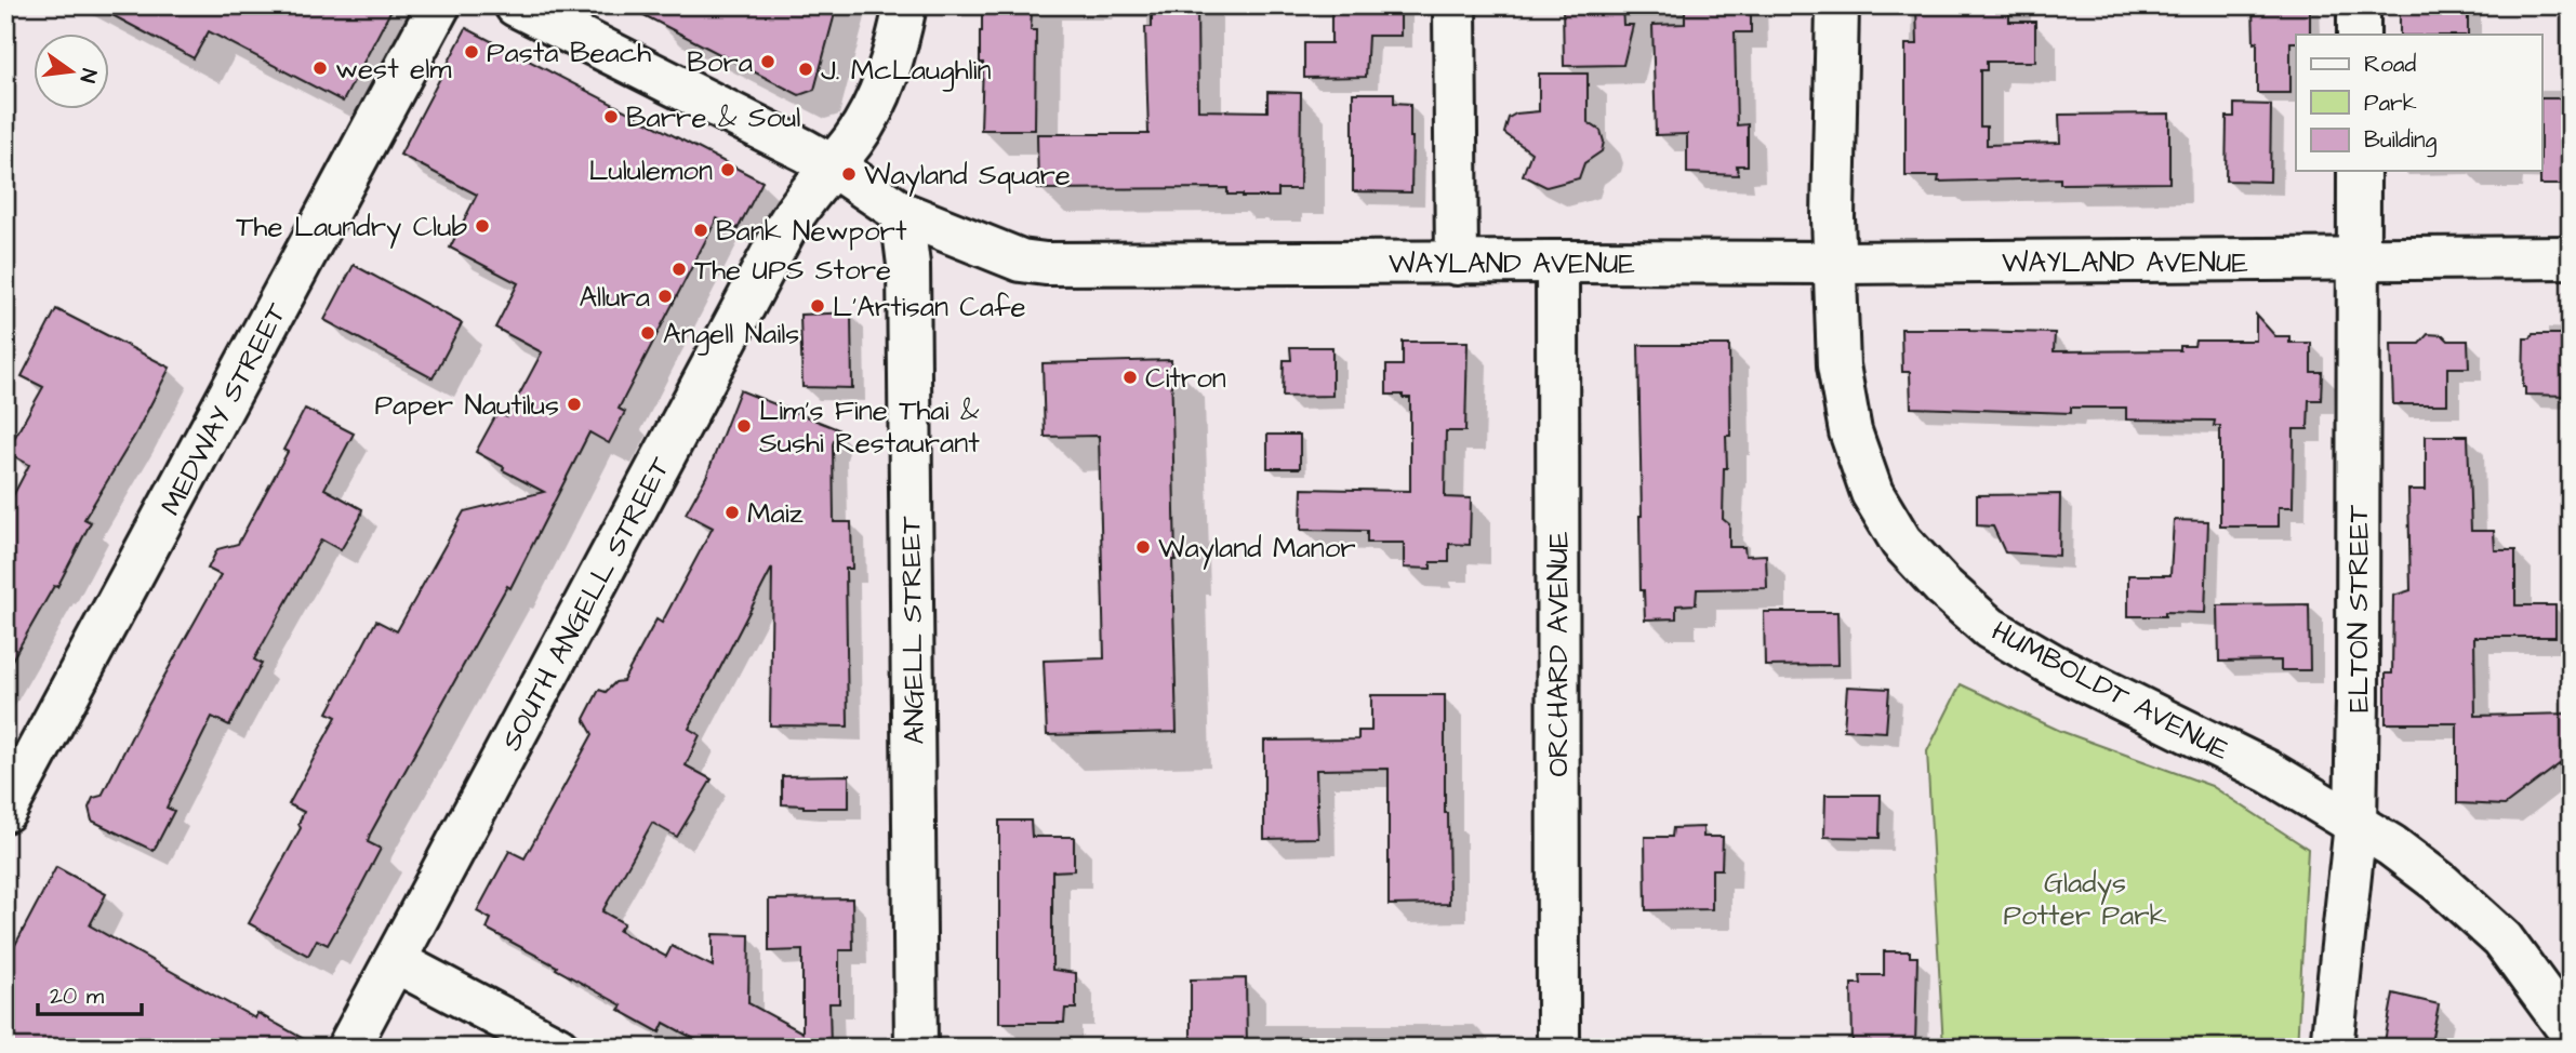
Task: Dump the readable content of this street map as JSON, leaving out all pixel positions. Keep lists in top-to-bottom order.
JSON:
{
  "streets": {
    "street": [
      "WAYLAND AVENUE",
      "MEDWAY STREET",
      "SOUTH ANGELL STREET",
      "ELTON STREET",
      "ANGELL STREET",
      "ORCHARD AVENUE",
      "HUMBOLDT AVENUE"
    ]
  },
  "crossings": [
    ["WAYLAND AVENUE", "SOUTH ANGELL STREET"],
    ["WAYLAND AVENUE", "ELTON STREET"],
    ["WAYLAND AVENUE", "ANGELL STREET"],
    ["WAYLAND AVENUE", "ORCHARD AVENUE"],
    ["WAYLAND AVENUE", "HUMBOLDT AVENUE"],
    ["ELTON STREET", "HUMBOLDT AVENUE"]
  ],
  "parks": ["Gladys Potter Park"],
  "places": [
    "Pasta Beach",
    "Bora",
    "west elm",
    "J. McLaughlin",
    "Barre & Soul",
    "Lululemon",
    "Wayland Square",
    "The Laundry Club",
    "Bank Newport",
    "The UPS Store",
    "Allura",
    "L'Artisan Cafe",
    "Angell Nails",
    "Citron",
    "Paper Nautilus",
    "Lim's Fine Thai & Sushi Restaurant",
    "Maiz",
    "Wayland Manor"
  ],
  "legend": ["Road", "Park", "Building"],
  "scale_bar": "20 m",
  "north": "right"
}
